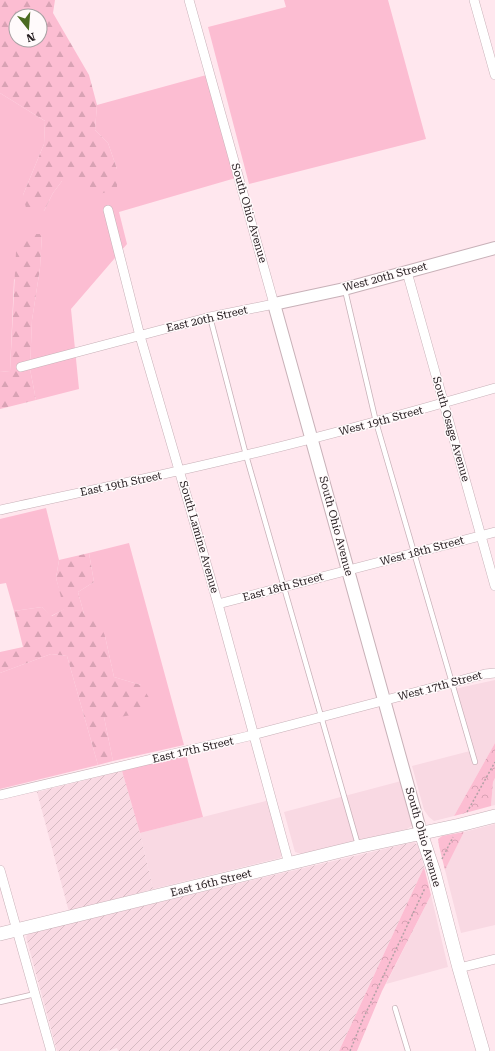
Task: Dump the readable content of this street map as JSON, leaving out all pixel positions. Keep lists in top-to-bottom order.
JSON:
{
  "streets": {
    "main road": ["South Ohio Avenue", "East 16th Street"],
    "street": [
      "West 20th Street",
      "East 20th Street",
      "West 19th Street",
      "South Osage Avenue",
      "East 19th Street",
      "South Lamine Avenue",
      "West 18th Street",
      "East 18th Street",
      "West 17th Street",
      "East 17th Street"
    ]
  },
  "crossings": [
    ["South Ohio Avenue", "West 20th Street"],
    ["South Ohio Avenue", "East 20th Street"],
    ["South Ohio Avenue", "West 19th Street"],
    ["South Ohio Avenue", "East 19th Street"],
    ["South Ohio Avenue", "West 18th Street"],
    ["South Ohio Avenue", "East 18th Street"],
    ["South Ohio Avenue", "West 17th Street"],
    ["South Ohio Avenue", "East 17th Street"],
    ["South Ohio Avenue", "East 16th Street"],
    ["West 20th Street", "East 20th Street"],
    ["West 20th Street", "South Osage Avenue"],
    ["East 20th Street", "South Lamine Avenue"],
    ["West 19th Street", "South Osage Avenue"],
    ["West 19th Street", "East 19th Street"],
    ["South Osage Avenue", "West 18th Street"],
    ["East 19th Street", "South Lamine Avenue"],
    ["South Lamine Avenue", "East 18th Street"],
    ["South Lamine Avenue", "East 17th Street"],
    ["South Lamine Avenue", "East 16th Street"],
    ["West 18th Street", "East 18th Street"],
    ["West 17th Street", "East 17th Street"]
  ],
  "north": "bottom"
}
